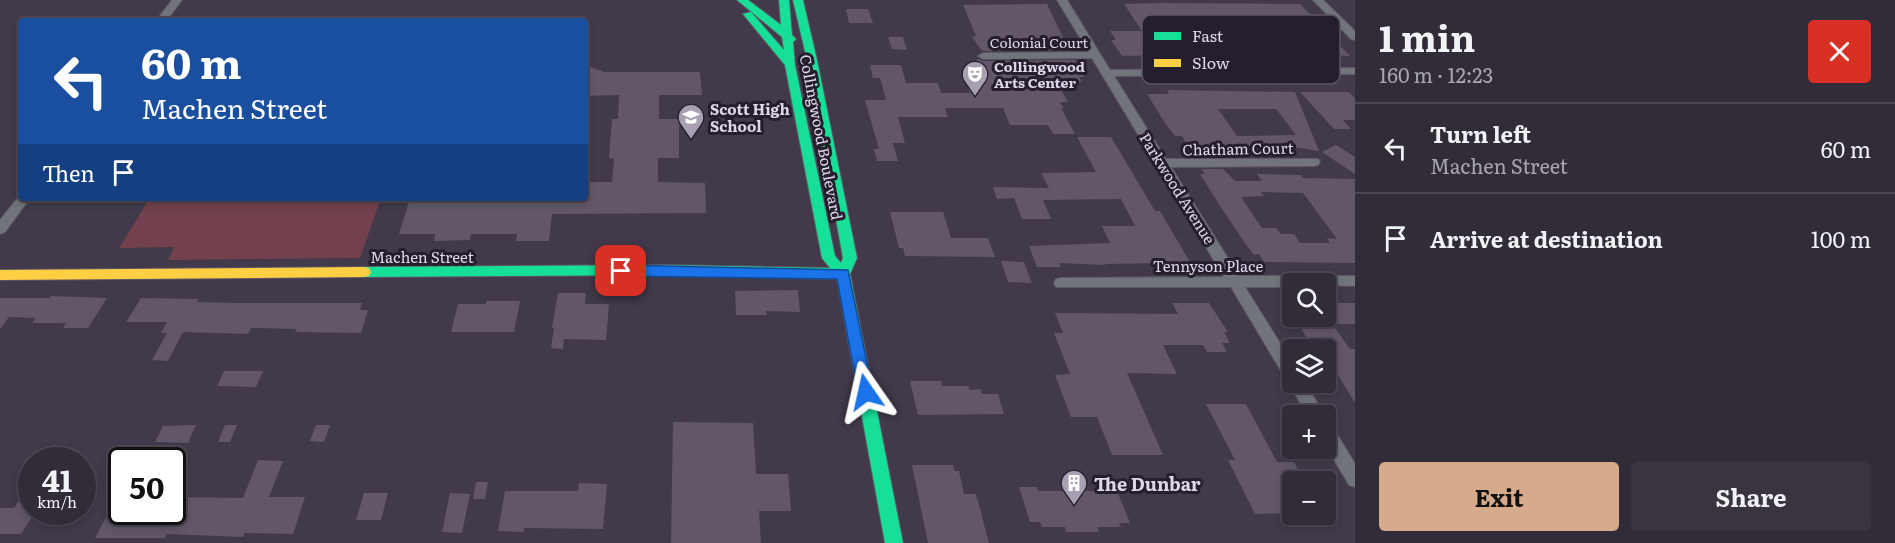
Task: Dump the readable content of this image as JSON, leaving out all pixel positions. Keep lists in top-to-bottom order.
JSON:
{
  "streets": {
    "main road": ["Collingwood Boulevard", "Machen Street"],
    "street": [
      "Colonial Court",
      "Chatham Court",
      "Parkwood Avenue",
      "Tennyson Place"
    ]
  },
  "crossings": [
    ["Colonial Court", "Parkwood Avenue"],
    ["Collingwood Boulevard", "Machen Street"],
    ["Chatham Court", "Parkwood Avenue"],
    ["Parkwood Avenue", "Tennyson Place"]
  ],
  "places": {
    "theatre": ["Collingwood Arts Center"],
    "school or university": ["Scott High School"],
    "building": ["The Dunbar"]
  },
  "legend": ["Fast", "Slow"],
  "page": {
    "heading": ["1 min", "160 m · 12:23"],
    "turn": ["60 m", "Machen Street"],
    "list": [
      {
        "name": "Turn left",
        "note": "Machen Street",
        "value": "60 m"
      },
      {
        "name": "Arrive at destination",
        "value": "100 m"
      }
    ],
    "then": "Then",
    "map_buttons": ["+", "−"],
    "speed": "41 km/h",
    "limit": "50",
    "buttons": ["Exit", "Share"]
  }
}
